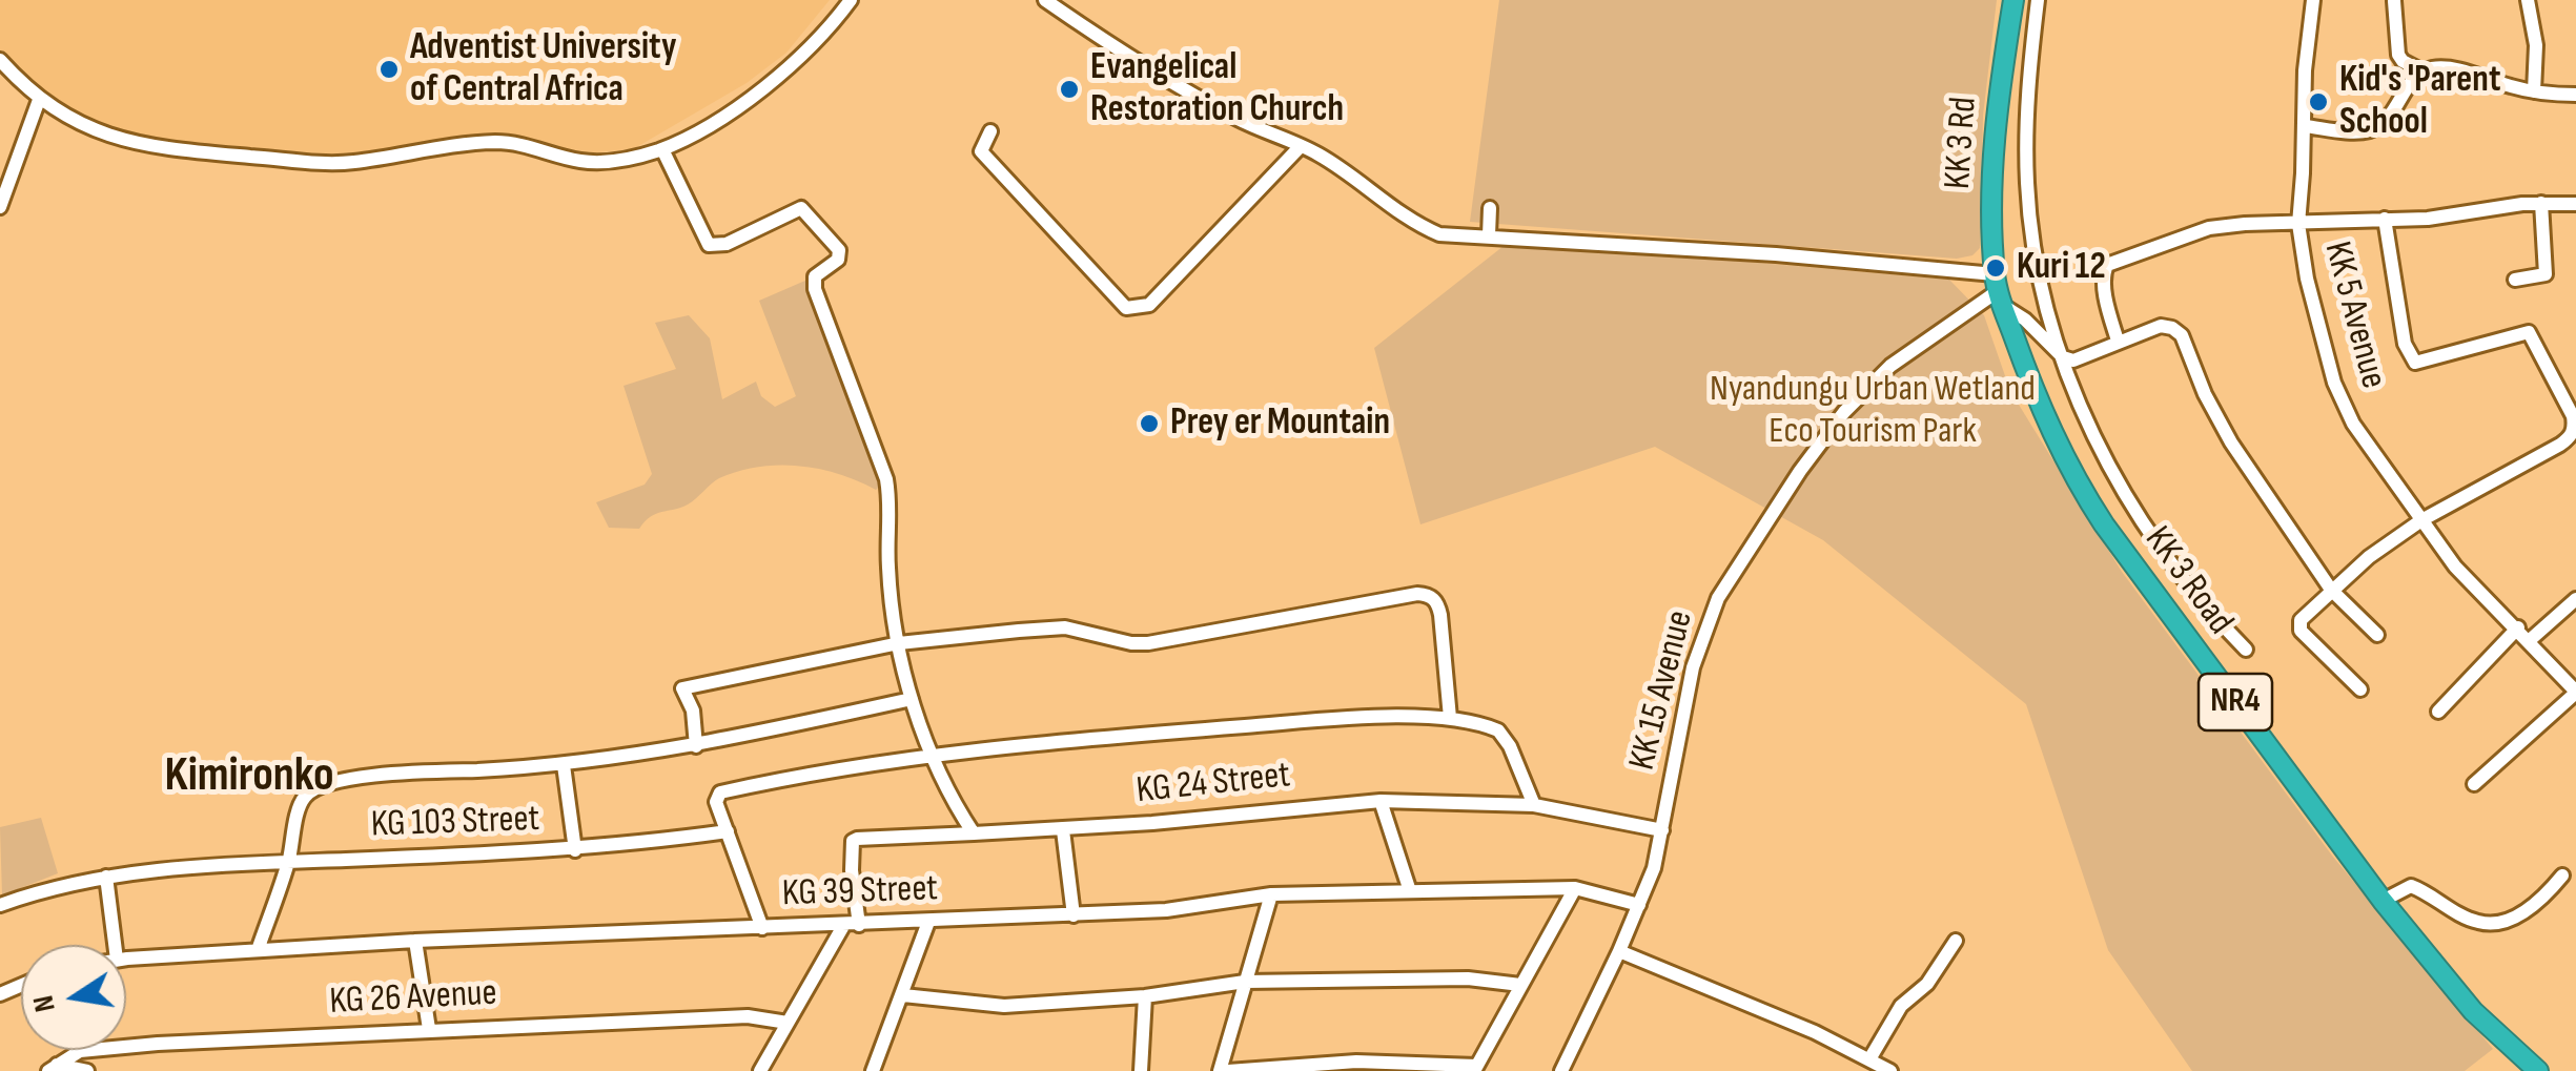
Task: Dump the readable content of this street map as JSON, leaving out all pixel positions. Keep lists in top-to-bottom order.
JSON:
{
  "streets": {
    "highway": ["KK 3 Rd", "KK 3 Road", "NR4"],
    "street": [
      "KK 5 Avenue",
      "KK 15 Avenue",
      "KG 24 Street",
      "KG 103 Street",
      "KG 39 Street",
      "KG 26 Avenue"
    ]
  },
  "crossings": [
    ["KK 3 Rd", "KK 3 Road"],
    ["KK 3 Rd", "KK 15 Avenue"],
    ["KK 3 Road", "KK 15 Avenue"],
    ["KK 15 Avenue", "KG 24 Street"],
    ["KK 15 Avenue", "KG 39 Street"],
    ["KG 24 Street", "KG 39 Street"]
  ],
  "districts": ["Kimironko"],
  "parks": ["Nyandungu Urban Wetland Eco Tourism Park"],
  "places": [
    "Adventist University of Central Africa",
    "Evangelical Restoration Church",
    "Kid's 'Parent School",
    "Kuri 12",
    "Prey er Mountain"
  ],
  "north": "left"
}
